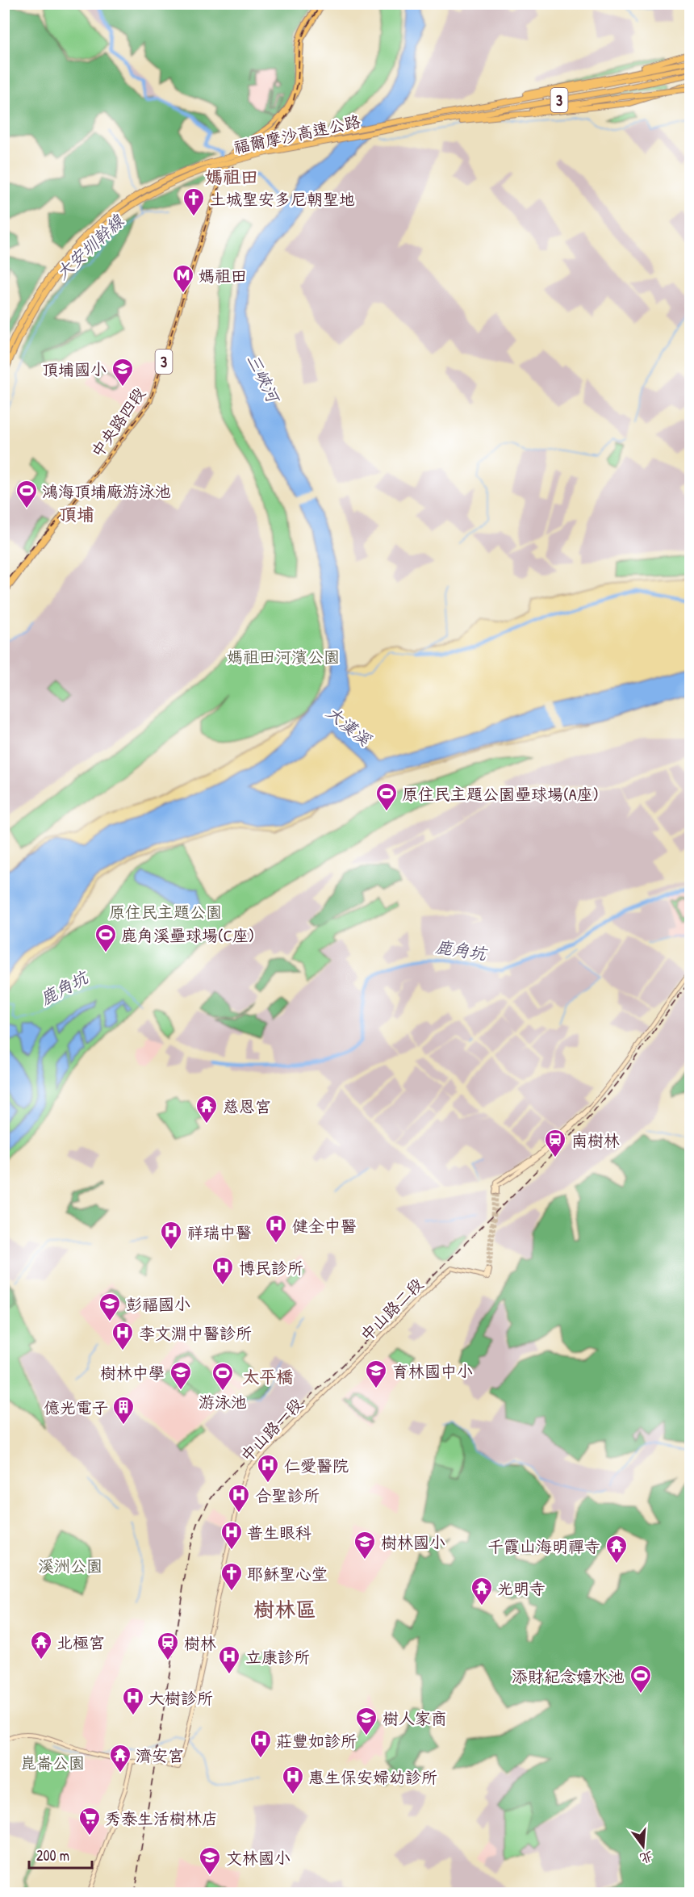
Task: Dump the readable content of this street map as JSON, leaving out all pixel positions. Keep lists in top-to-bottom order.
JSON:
{
  "streets": {
    "highway": ["3", "福爾摩沙高速公路"],
    "main road": ["中央路四段", "中山路二段", "中山路一段"]
  },
  "crossings": [
    ["3", "中央路四段"],
    ["中山路二段", "中山路一段"]
  ],
  "districts": [
    "媽祖田",
    "頂埔",
    "太平橋",
    "樹林區"
  ],
  "water": [
    "大安圳幹線",
    "三峽河",
    "大漢溪",
    "鹿角坑"
  ],
  "parks": [
    "媽祖田河濱公園",
    "原住民主題公園",
    "溪洲公園",
    "崑崙公園"
  ],
  "places": {
    "church": ["土城聖安多尼朝聖地", "耶穌聖心堂"],
    "metro station": ["媽祖田"],
    "school or university": [
      "頂埔國小",
      "彭福國小",
      "育林國中小",
      "樹林中學",
      "樹林國小",
      "樹人家商",
      "文林國小"
    ],
    "sports": [
      "鴻海頂埔廠游泳池",
      "原住民主題公園壘球場(A座)",
      "鹿角溪壘球場(C座)",
      "游泳池",
      "添財紀念嬉水池"
    ],
    "temple": [
      "慈恩宮",
      "千霞山海明禪寺",
      "光明寺",
      "北極宮",
      "濟安宮"
    ],
    "station": ["南樹林", "樹林"],
    "hospital": [
      "健全中醫",
      "祥瑞中醫",
      "博民診所",
      "李文淵中醫診所",
      "仁愛醫院",
      "合聖診所",
      "普生眼科",
      "立康診所",
      "大樹診所",
      "莊豐如診所",
      "惠生保安婦幼診所"
    ],
    "building": ["億光電子"],
    "supermarket": ["秀泰生活樹林店"]
  },
  "scale_bar": "200 m",
  "north": "bottom"
}
